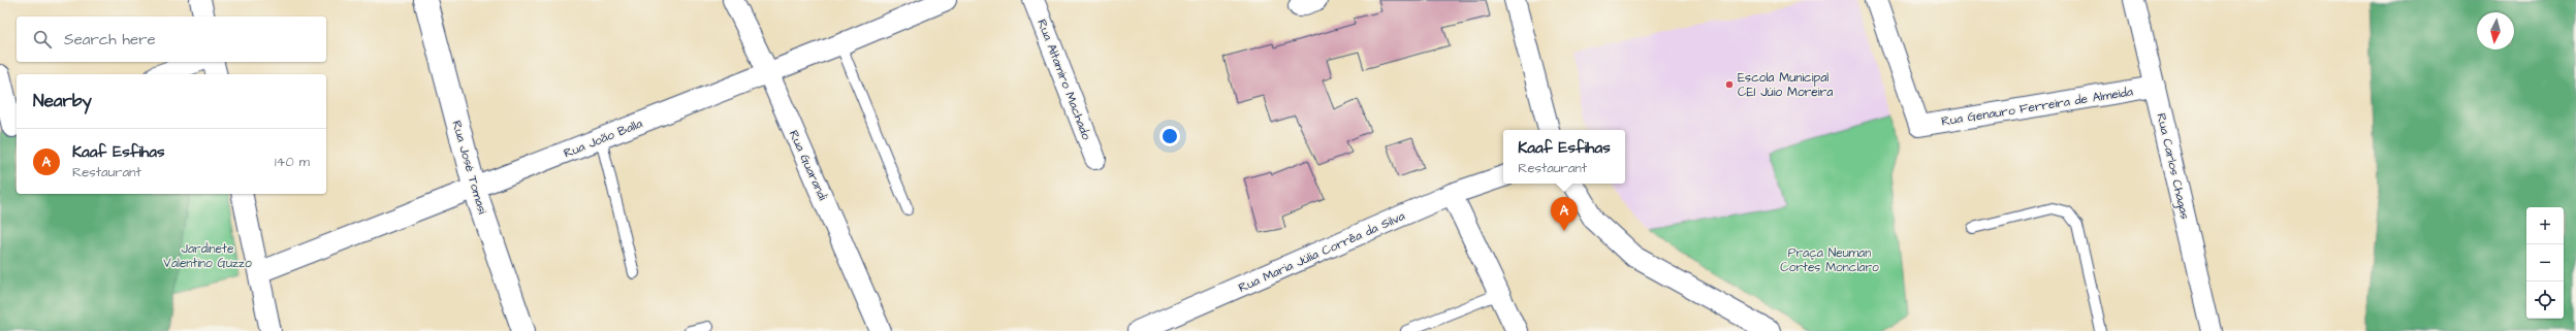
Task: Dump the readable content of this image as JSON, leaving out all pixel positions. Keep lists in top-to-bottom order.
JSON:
{
  "streets": {
    "street": [
      "Rua Altamiro Machado",
      "Rua Genauro Ferreira de Almeida",
      "Rua João Balla",
      "Rua Guarandi",
      "Rua Carlos Chagas",
      "Rua José Tomasi",
      "Rua Maria Júlia Corrêa da Silva"
    ]
  },
  "crossings": [
    ["Rua Genauro Ferreira de Almeida", "Rua Carlos Chagas"],
    ["Rua João Balla", "Rua Guarandi"],
    ["Rua João Balla", "Rua José Tomasi"]
  ],
  "parks": ["Jardinete Valentino Guzzo", "Praça Neuman Cortes Monclaro"],
  "places": ["Escola Municipal CEI Júio Moreira"],
  "north": "bottom",
  "page": {
    "search": "Search here",
    "heading": "Nearby",
    "list": [
      {
        "mark": "A",
        "name": "Kaaf Esfihas",
        "note": "Restaurant",
        "value": "140 m"
      }
    ],
    "popup": ["Kaaf Esfihas", "Restaurant"],
    "pins": "A",
    "map_buttons": ["+", "−"]
  }
}
